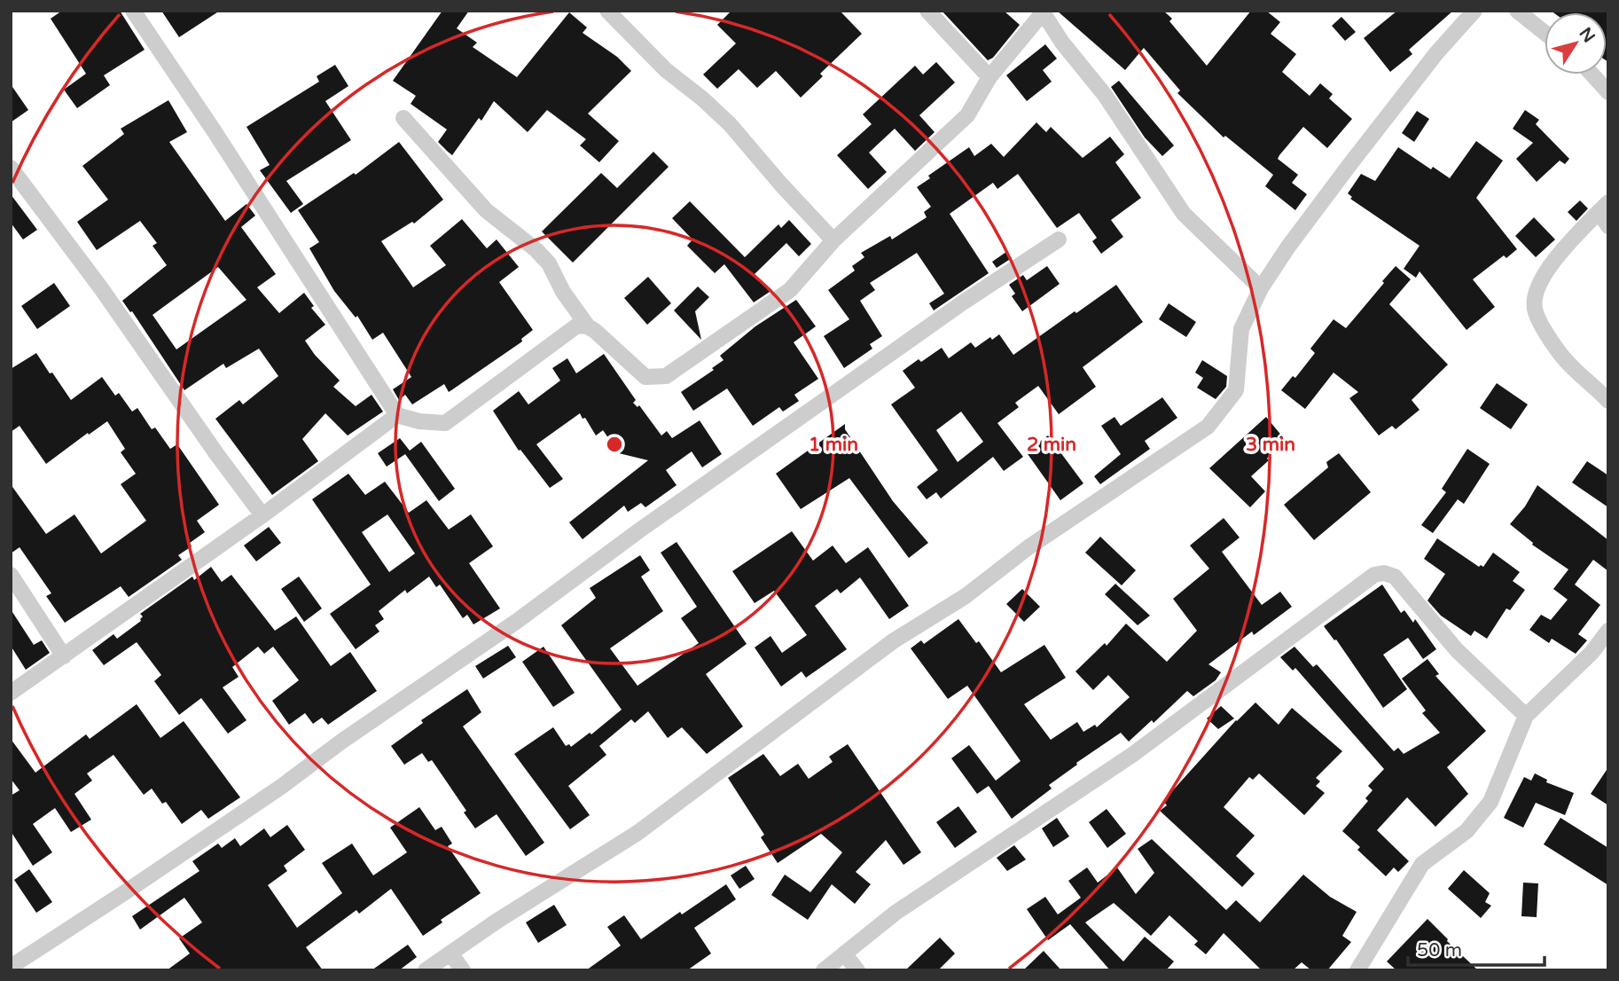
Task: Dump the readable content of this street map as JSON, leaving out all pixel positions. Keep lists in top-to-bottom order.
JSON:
{
  "scale_bar": "50 m",
  "north": "top right",
  "rings": ["1 min", "2 min", "3 min"]
}
